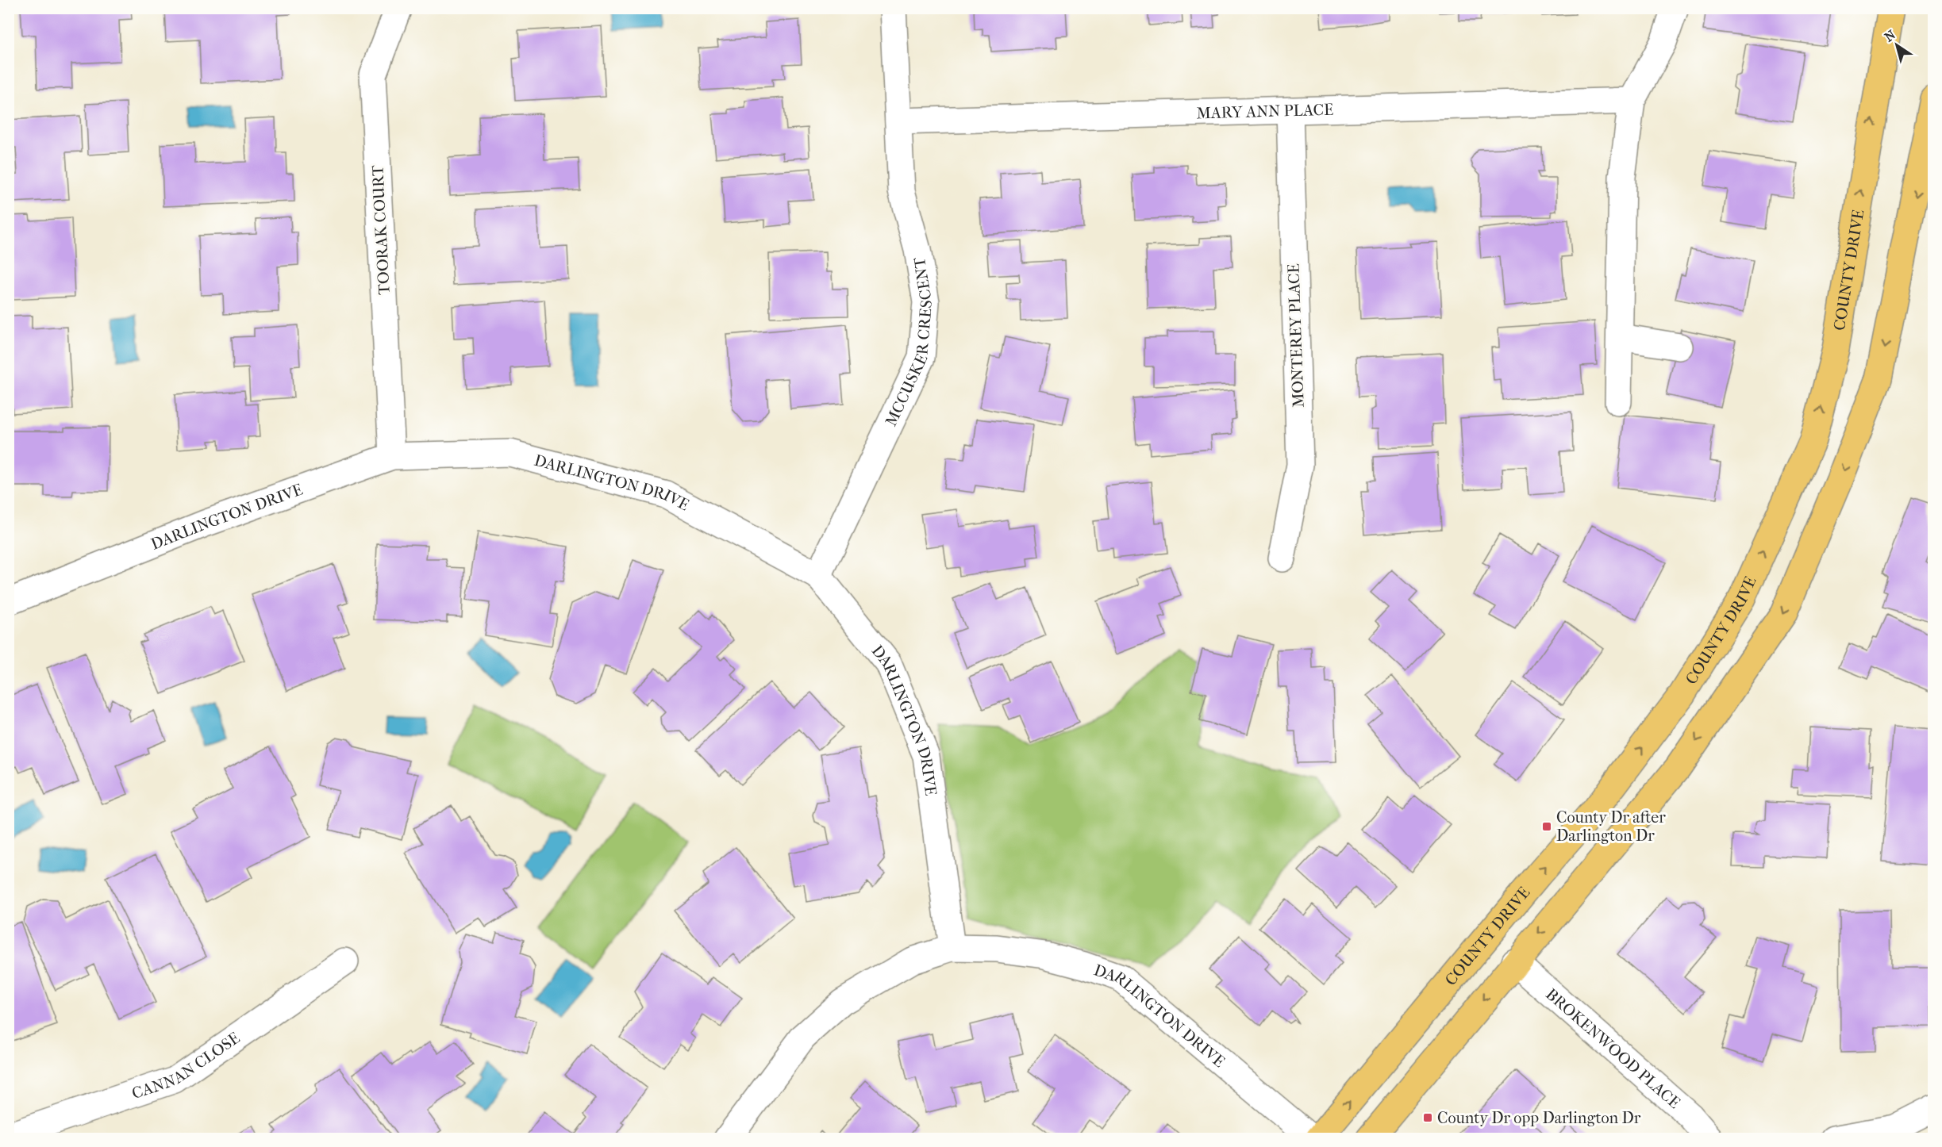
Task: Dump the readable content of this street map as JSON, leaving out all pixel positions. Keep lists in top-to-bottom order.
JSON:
{
  "streets": {
    "main road": ["COUNTY DRIVE"],
    "street": [
      "MARY ANN PLACE",
      "TOORAK COURT",
      "MONTEREY PLACE",
      "MCCUSKER CRESCENT",
      "DARLINGTON DRIVE",
      "BROKENWOOD PLACE",
      "CANNAN CLOSE"
    ]
  },
  "crossings": [
    ["MARY ANN PLACE", "MONTEREY PLACE"],
    ["MARY ANN PLACE", "MCCUSKER CRESCENT"],
    ["TOORAK COURT", "DARLINGTON DRIVE"],
    ["MCCUSKER CRESCENT", "DARLINGTON DRIVE"]
  ],
  "places": {
    "transit": ["County Dr after Darlington Dr", "County Dr opp Darlington Dr"]
  },
  "north": "top left"
}
